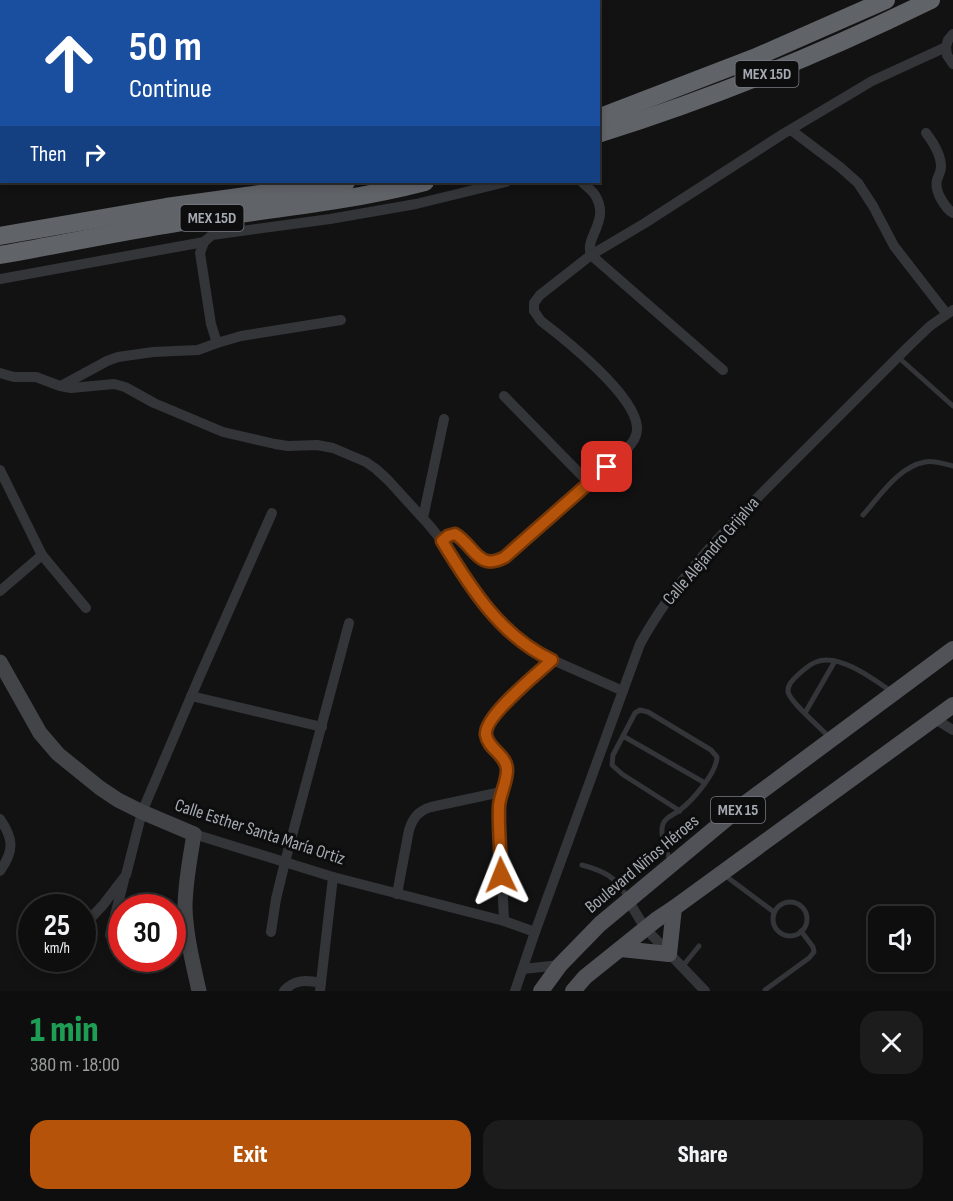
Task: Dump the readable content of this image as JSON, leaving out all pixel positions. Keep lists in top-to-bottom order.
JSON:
{
  "streets": {
    "highway": ["MEX 15D"],
    "main road": ["MEX 15", "Boulevard Niños Héroes"],
    "street": ["Calle Alejandro Grijalva", "Calle Esther Santa María Ortiz"]
  },
  "crossings": [
    ["Calle Alejandro Grijalva", "Calle Esther Santa María Ortiz"]
  ],
  "page": {
    "turn": ["50 m", "Continue"],
    "then": "Then",
    "speed": "25 km/h",
    "limit": "30",
    "heading": ["1 min", "380 m · 18:00"],
    "buttons": ["Exit", "Share"]
  }
}
